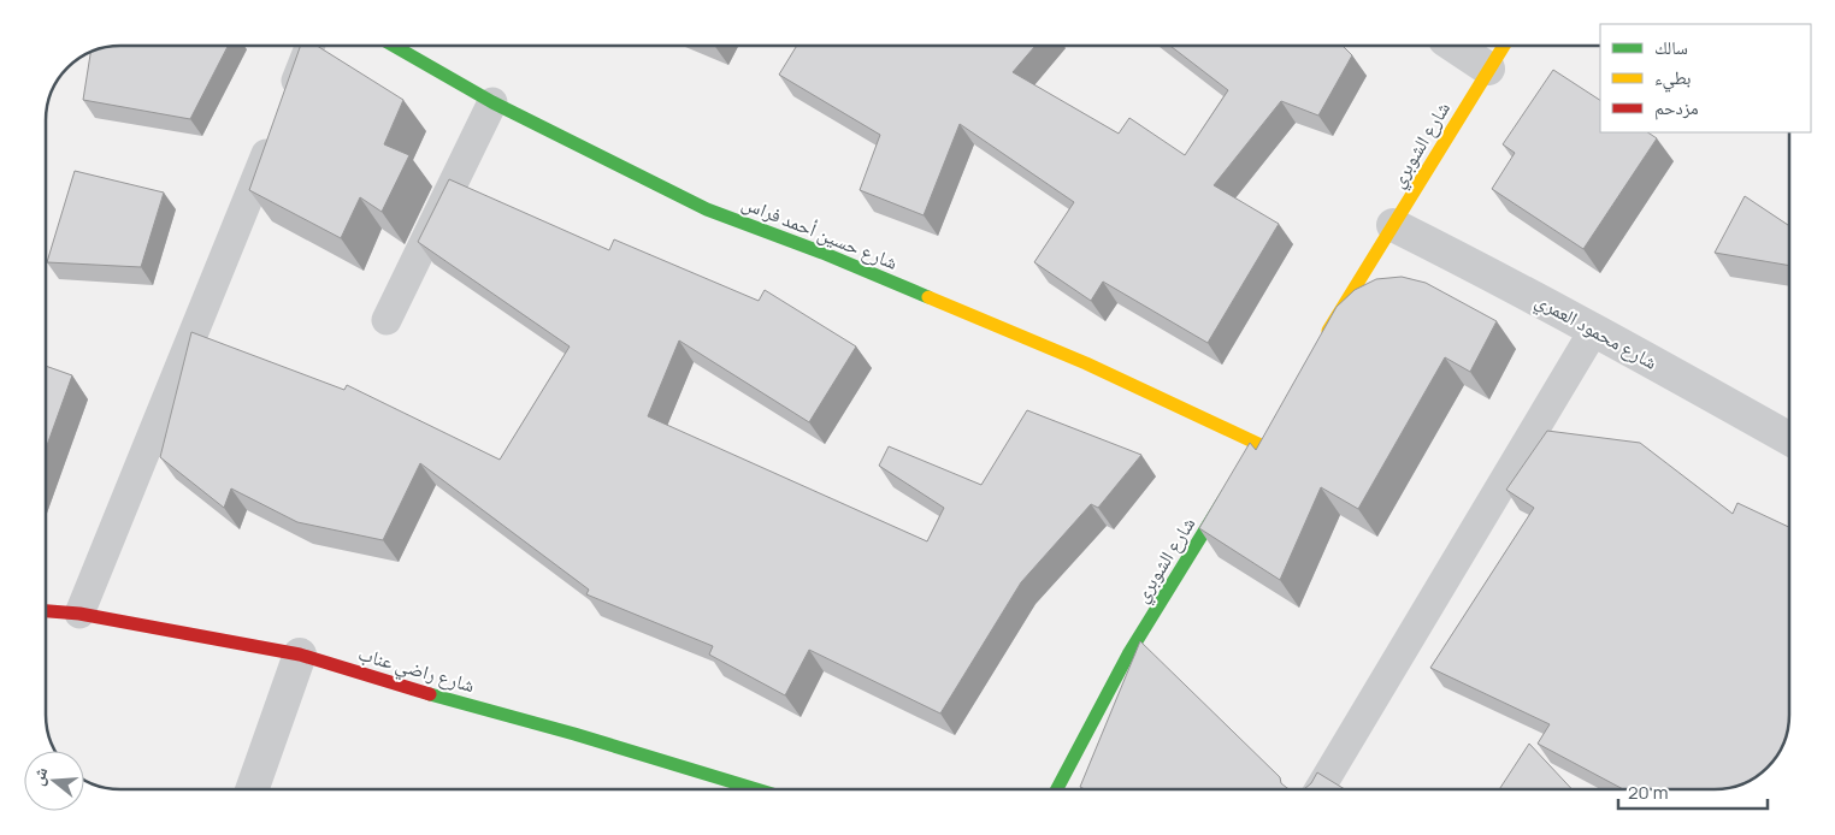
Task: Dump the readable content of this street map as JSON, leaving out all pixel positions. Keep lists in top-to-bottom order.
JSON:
{
  "streets": {
    "street": [
      "شارع الشوبري",
      "شارع حسين أحمد فراس",
      "شارع محمود العمري",
      "شارع راضي عناب"
    ]
  },
  "crossings": [
    ["شارع الشوبري", "شارع محمود العمري"]
  ],
  "legend": ["سالك", "بطيء", "مزدحم"],
  "scale_bar": "20 m",
  "north": "left"
}
